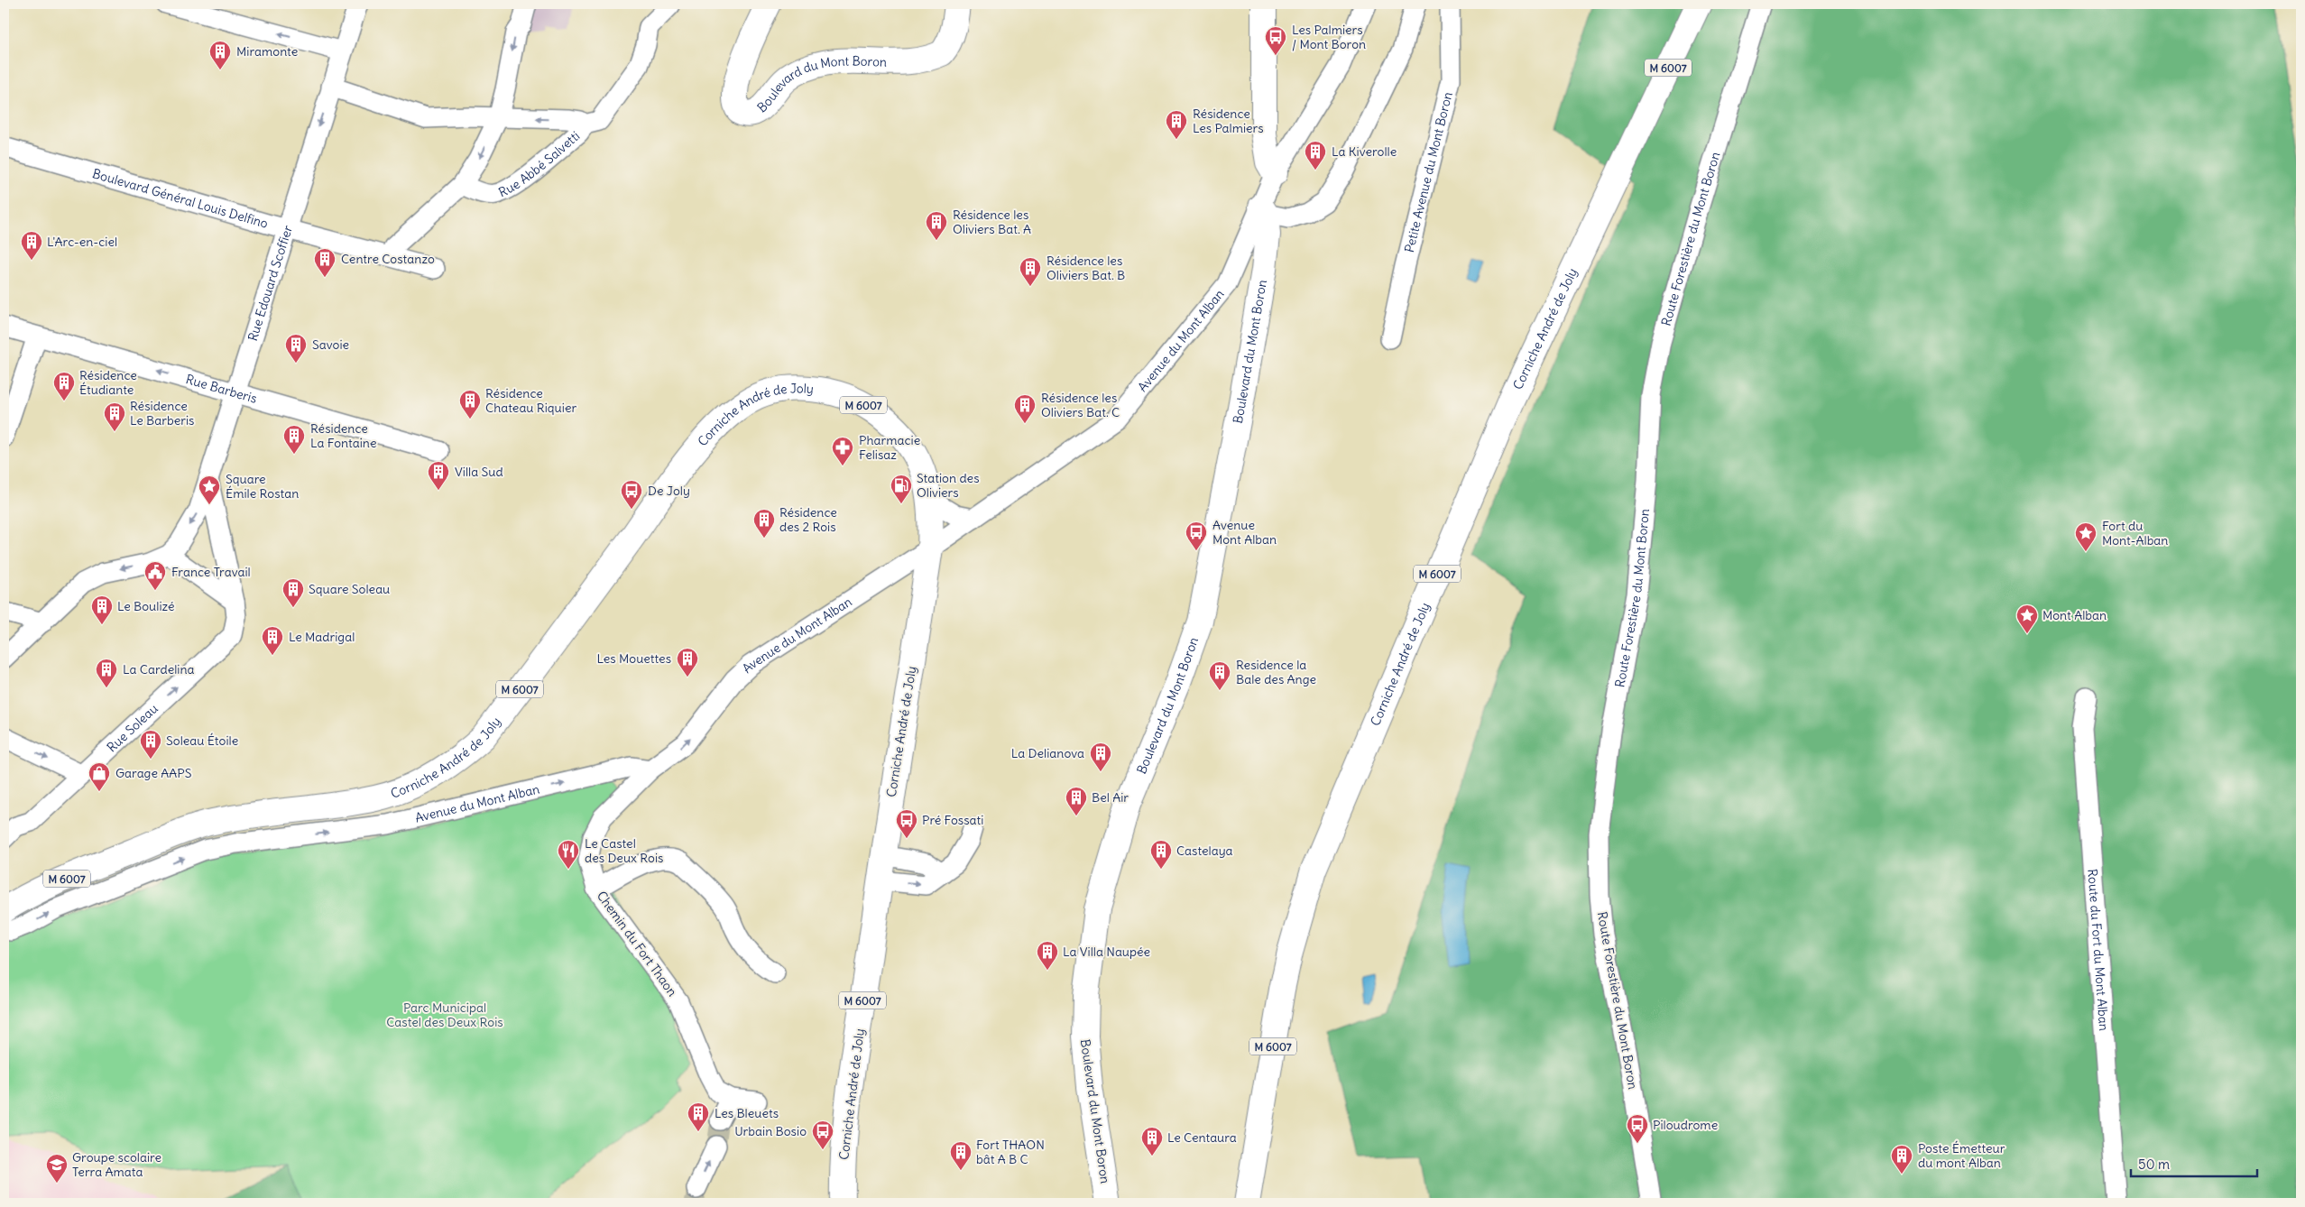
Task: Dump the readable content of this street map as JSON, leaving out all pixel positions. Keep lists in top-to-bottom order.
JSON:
{
  "streets": {
    "main road": ["M 6007", "Boulevard du Mont Boron", "Corniche André de Joly"],
    "street": [
      "Rue Abbé Salvetti",
      "Petite Avenue du Mont Boron",
      "Boulevard Général Louis Delfino",
      "Route Forestière du Mont Boron",
      "Rue Edouard Scoffier",
      "Avenue du Mont Alban",
      "Rue Barberis",
      "Rue Soleau",
      "Chemin du Fort Thaon",
      "Route du Fort du Mont Alban"
    ]
  },
  "crossings": [
    ["Boulevard du Mont Boron", "Avenue du Mont Alban"],
    ["Boulevard Général Louis Delfino", "Rue Edouard Scoffier"],
    ["Rue Edouard Scoffier", "Rue Barberis"],
    ["Rue Edouard Scoffier", "Rue Soleau"],
    ["Corniche André de Joly", "Avenue du Mont Alban"],
    ["Avenue du Mont Alban", "Chemin du Fort Thaon"]
  ],
  "one_way": ["Avenue du Mont Alban", "Rue Barberis"],
  "parks": ["Parc Municipal Castel des Deux Rois"],
  "places": {
    "bus stop": [
      "Les Palmiers / Mont Boron",
      "De Joly",
      "Avenue Mont Alban",
      "Pré Fossati",
      "Piloudrome",
      "Urbain Bosio"
    ],
    "building": [
      "Miramonte",
      "Résidence Les Palmiers",
      "La Kiverolle",
      "Résidence les Oliviers Bat. A",
      "L'Arc-en-ciel",
      "Centre Costanzo",
      "Résidence les Oliviers Bat. B",
      "Savoie",
      "Résidence Étudiante",
      "Résidence Chateau Riquier",
      "Résidence les Oliviers Bat. C",
      "Résidence Le Barberis",
      "Résidence La Fontaine",
      "Villa Sud",
      "Résidence des 2 Rois",
      "Square Soleau",
      "Le Boulizé",
      "Le Madrigal",
      "Les Mouettes",
      "La Cardelina",
      "Residence la Bale des Ange",
      "Soleau Étoile",
      "La Delianova",
      "Bel Air",
      "Castelaya",
      "La Villa Naupée",
      "Les Bleuets",
      "Le Centaura",
      "Fort THAON bât A B C",
      "Poste Émetteur du mont Alban"
    ],
    "pharmacy": ["Pharmacie Felisaz"],
    "fuel station": ["Station des Oliviers"],
    "place": ["Square Émile Rostan", "Fort du Mont-Alban", "Mont Alban"],
    "public building": ["France Travail"],
    "shop": ["Garage AAPS"],
    "restaurant": ["Le Castel des Deux Rois"],
    "school or university": ["Groupe scolaire Terra Amata"]
  },
  "scale_bar": "50 m"
}
